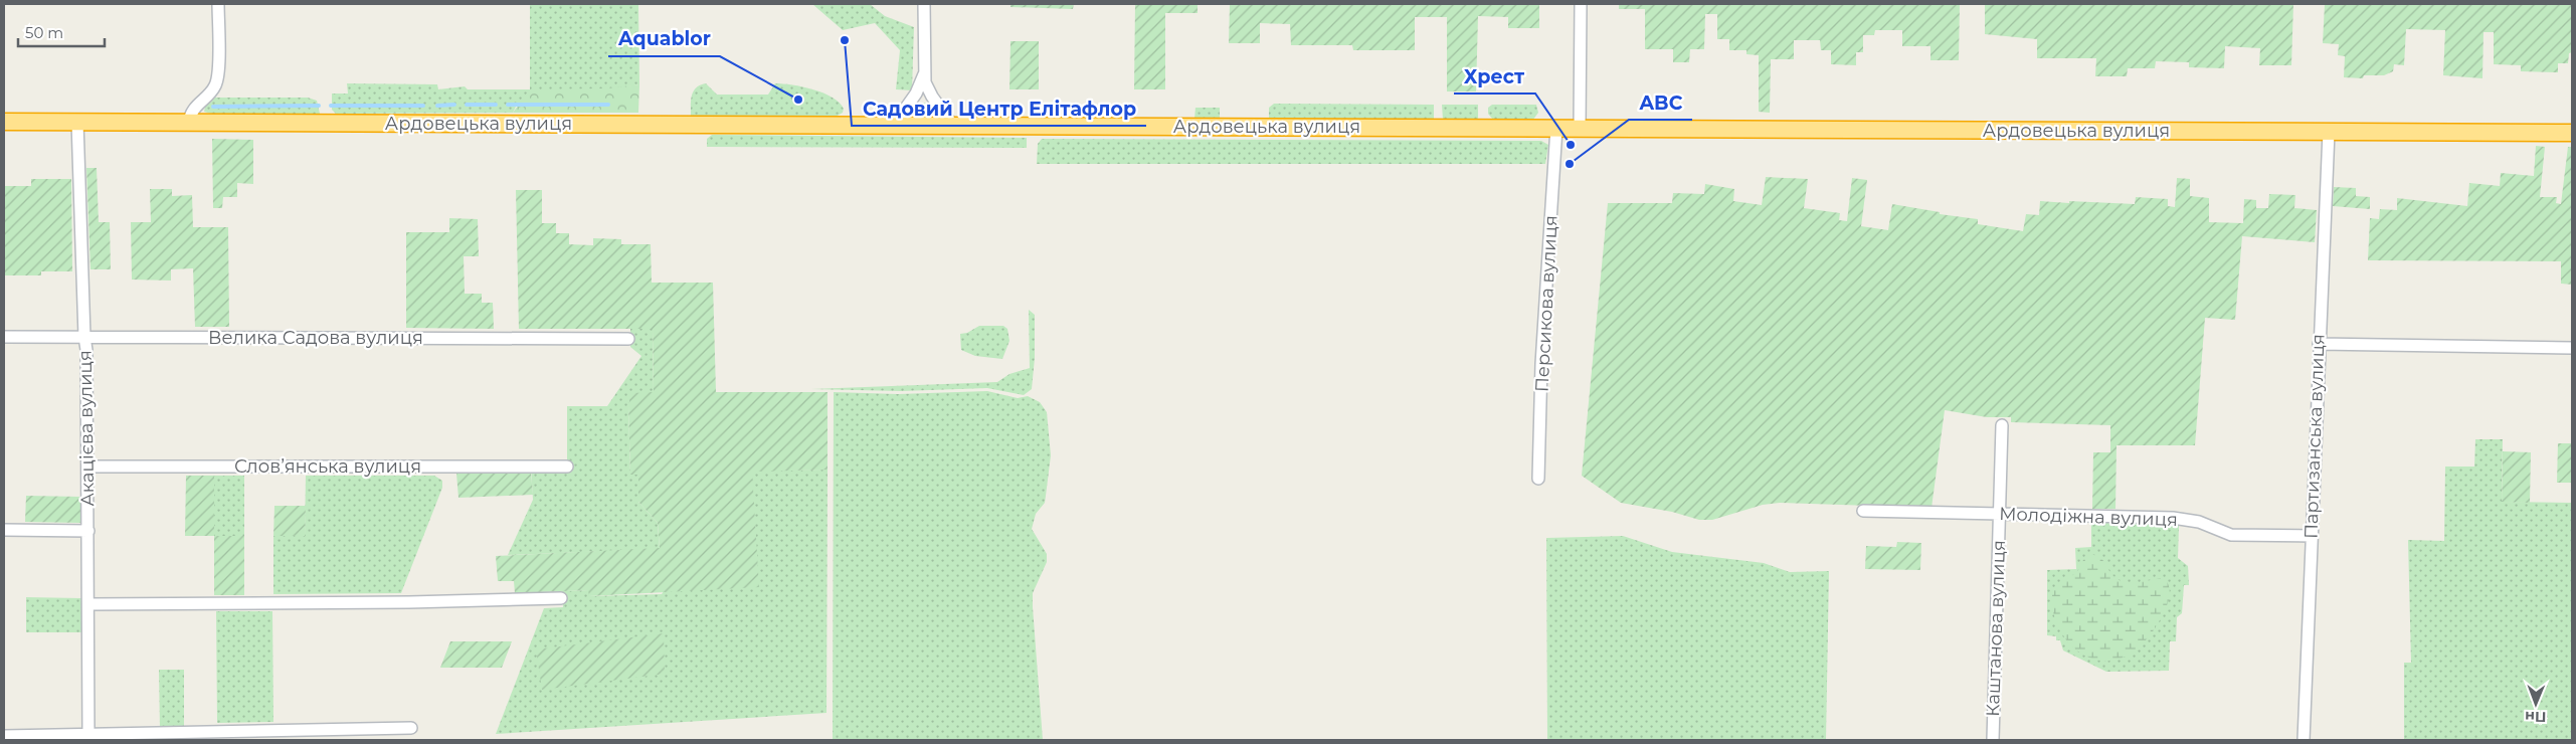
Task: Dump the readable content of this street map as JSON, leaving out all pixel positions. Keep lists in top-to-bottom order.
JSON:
{
  "streets": {
    "highway": ["Ардовецька вулиця"],
    "street": [
      "Персикова вулиця",
      "Велика Садова вулиця",
      "Акацієва вулиця",
      "Партизанська вулиця",
      "Словʼянська вулиця",
      "Молодіжна вулиця",
      "Каштанова вулиця"
    ]
  },
  "crossings": [
    ["Ардовецька вулиця", "Персикова вулиця"],
    ["Ардовецька вулиця", "Акацієва вулиця"],
    ["Ардовецька вулиця", "Партизанська вулиця"],
    ["Велика Садова вулиця", "Акацієва вулиця"],
    ["Акацієва вулиця", "Словʼянська вулиця"],
    ["Партизанська вулиця", "Молодіжна вулиця"],
    ["Молодіжна вулиця", "Каштанова вулиця"]
  ],
  "places": [
    "Садовий Центр Елітафлор",
    "Aquablor",
    "Хрест",
    "ABC"
  ],
  "scale_bar": "50 m",
  "north": "bottom"
}
